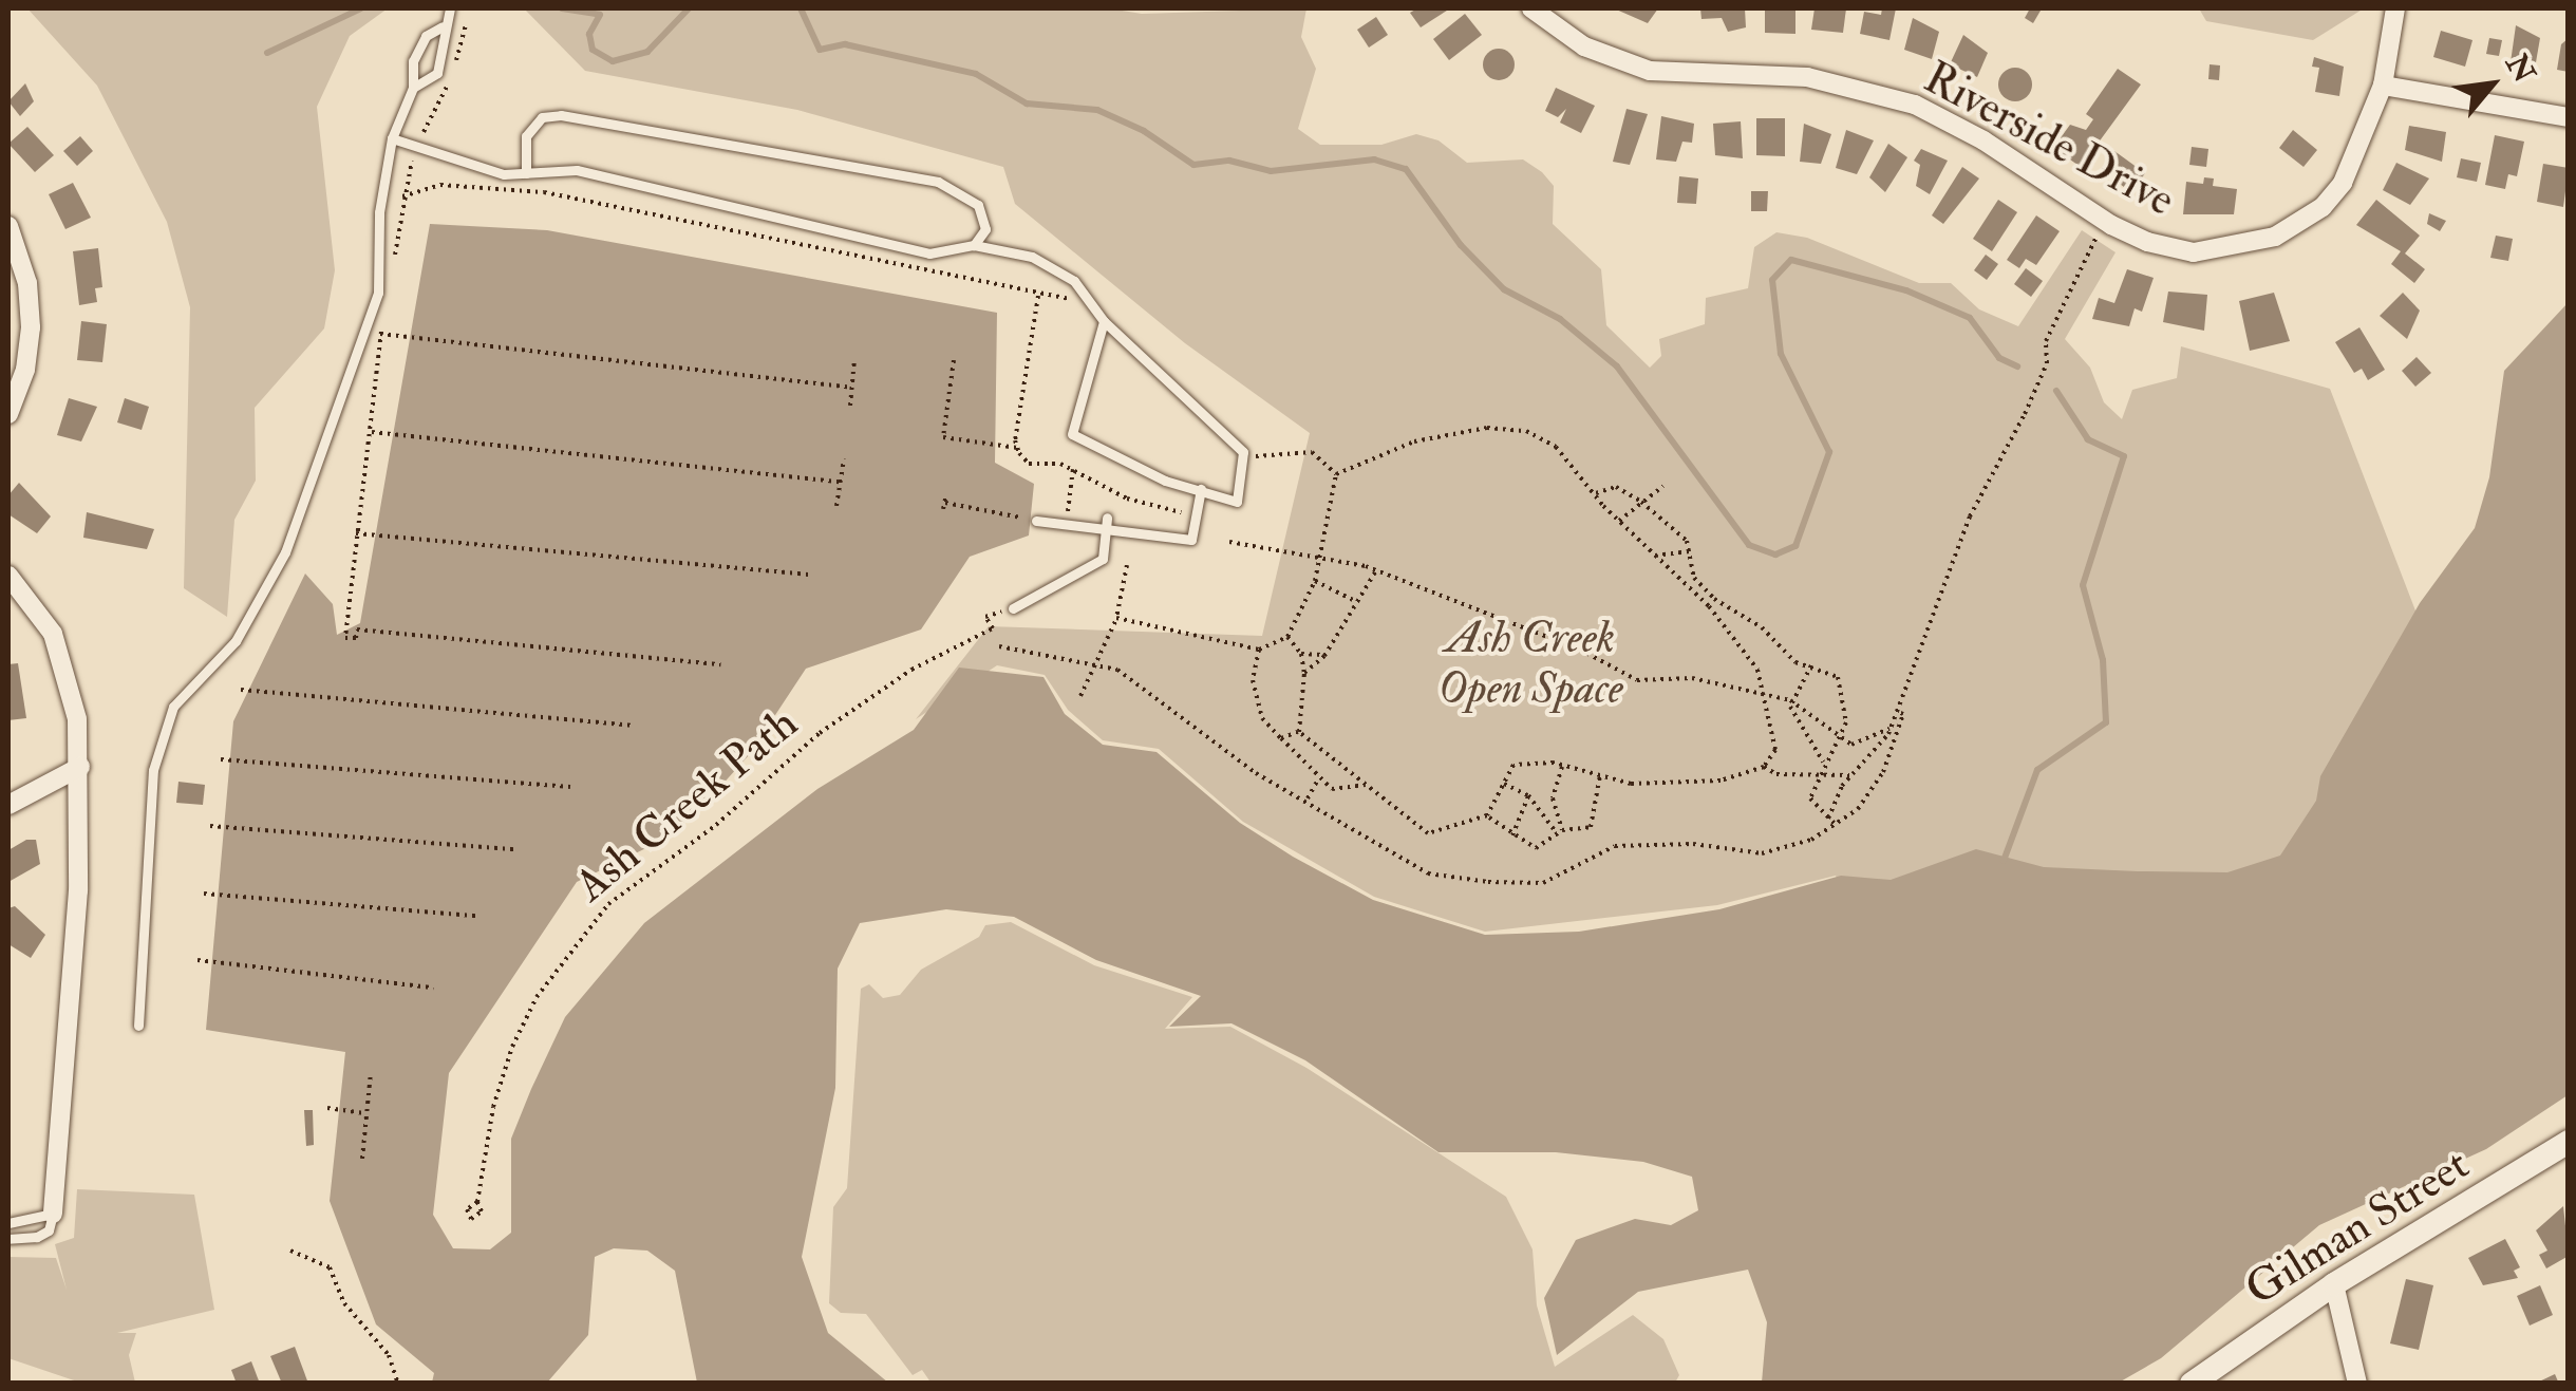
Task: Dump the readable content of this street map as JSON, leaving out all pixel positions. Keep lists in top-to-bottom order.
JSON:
{
  "streets": {
    "street": ["Riverside Drive", "Gilman Street"],
    "path": ["Ash Creek Path"]
  },
  "parks": ["Ash Creek Open Space"],
  "north": "top right"
}
